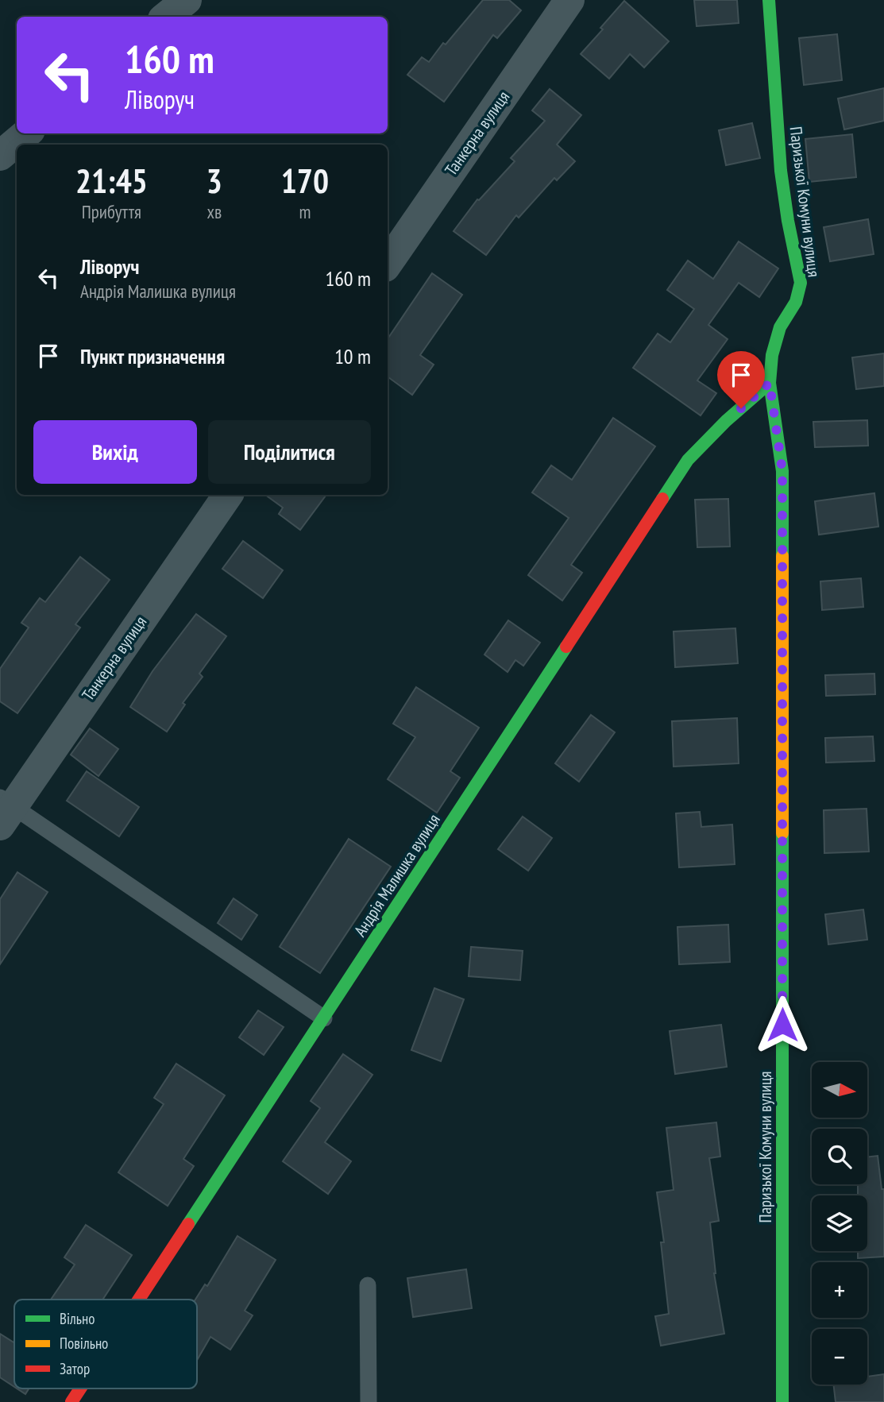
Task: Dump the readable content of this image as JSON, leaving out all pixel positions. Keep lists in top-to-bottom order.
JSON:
{
  "streets": {
    "street": ["Танкерна вулиця", "Паризької Комуни вулиця", "Андрія Малишка вулиця"]
  },
  "crossings": [
    ["Паризької Комуни вулиця", "Андрія Малишка вулиця"]
  ],
  "legend": ["Вільно", "Повільно", "Затор"],
  "north": "right",
  "page": {
    "turn": ["160 m", "Ліворуч"],
    "eta": [
      "21:45",
      "Прибуття",
      "3",
      "хв",
      "170",
      "m"
    ],
    "list": [
      {
        "name": "Ліворуч",
        "note": "Андрія Малишка вулиця",
        "value": "160 m"
      },
      {
        "name": "Пункт призначення",
        "value": "10 m"
      }
    ],
    "buttons": ["Вихід", "Поділитися"],
    "map_buttons": ["+", "−"]
  }
}
